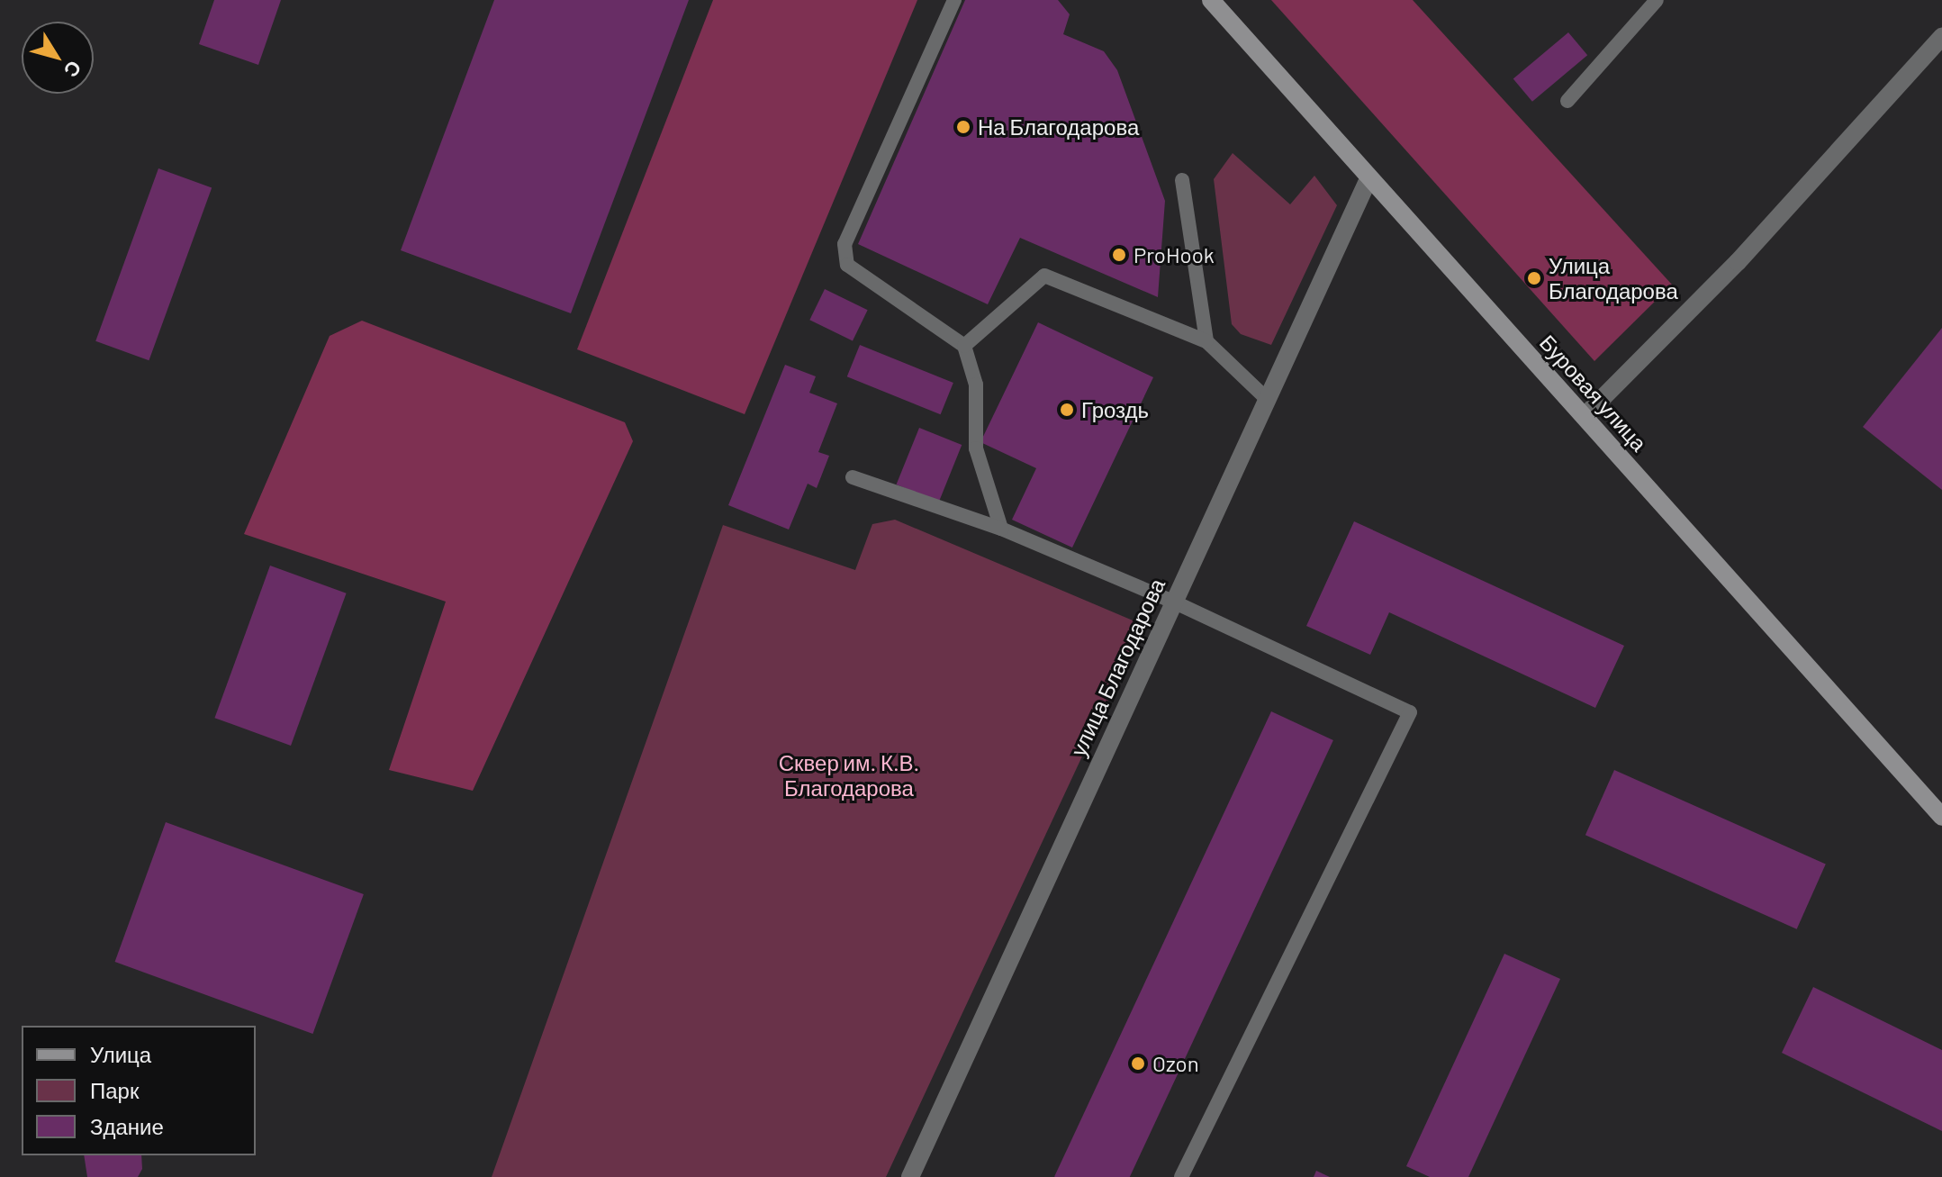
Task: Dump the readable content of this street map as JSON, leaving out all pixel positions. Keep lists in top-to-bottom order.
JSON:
{
  "streets": {
    "main road": ["Буровая улица"],
    "street": ["улица Благодарова"]
  },
  "crossings": [
    ["Буровая улица", "улица Благодарова"]
  ],
  "parks": ["Сквер им. К.В. Благодарова"],
  "places": [
    "На Благодарова",
    "ProHook",
    "Улица Благодарова",
    "Гроздь",
    "Ozon"
  ],
  "legend": ["Улица", "Парк", "Здание"],
  "north": "bottom right"
}
